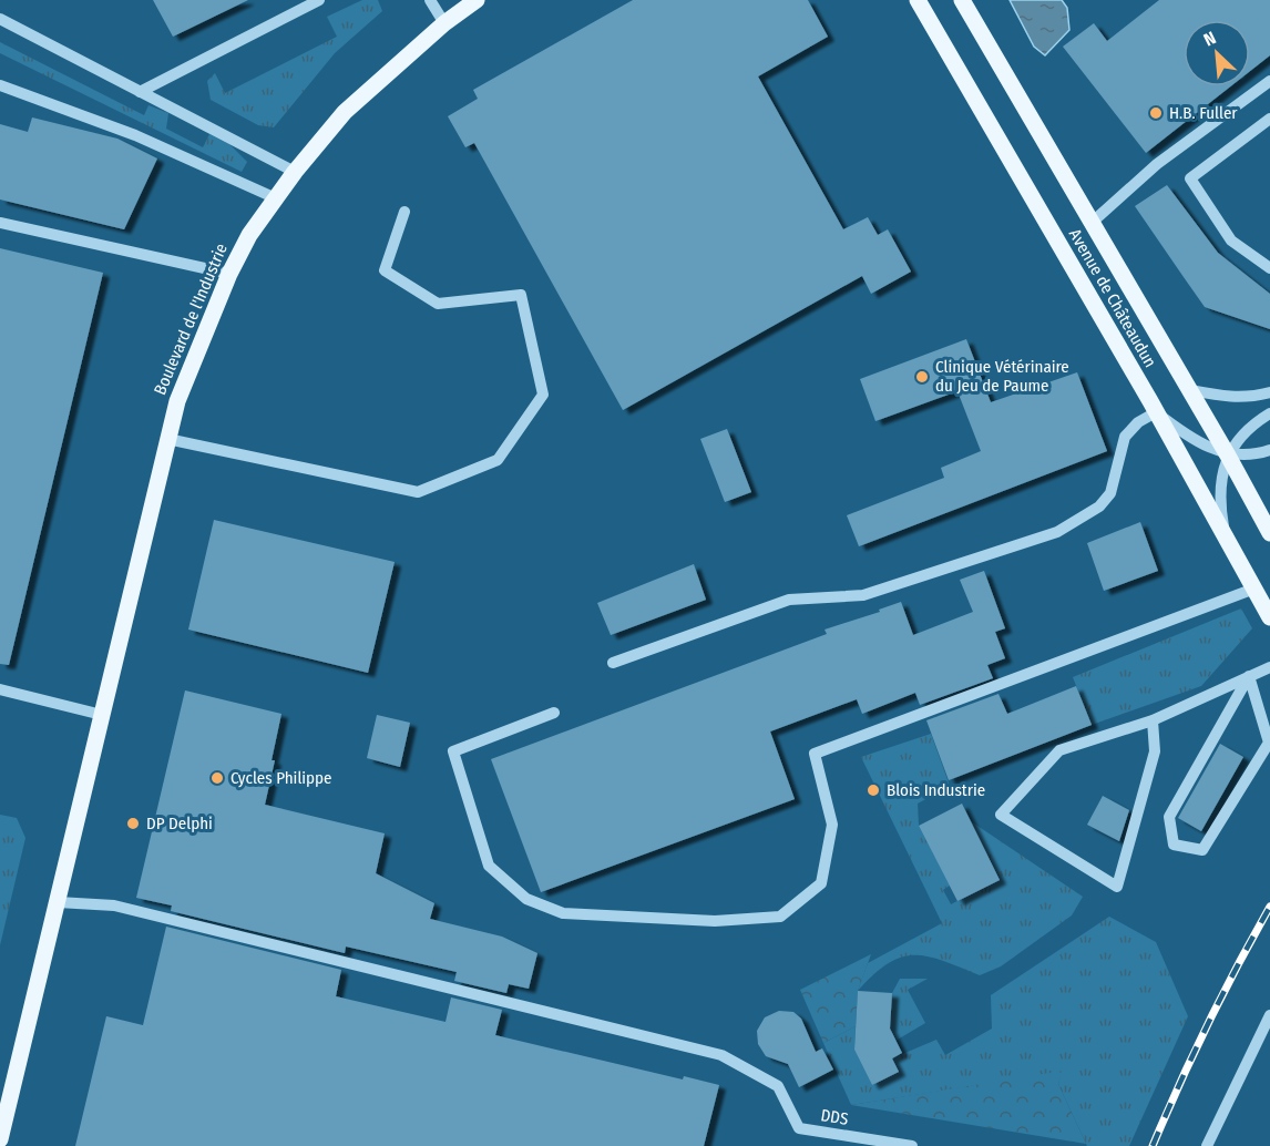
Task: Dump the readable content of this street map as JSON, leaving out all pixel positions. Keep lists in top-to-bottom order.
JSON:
{
  "streets": {
    "main road": ["Avenue de Châteaudun", "Boulevard de l'Industrie"],
    "street": ["DDS"]
  },
  "crossings": [
    ["Boulevard de l'Industrie", "DDS"]
  ],
  "places": [
    "H.B. Fuller",
    "Clinique Vétérinaire du Jeu de Paume",
    "Cycles Philippe",
    "Blois Industrie",
    "DP Delphi"
  ],
  "north": "top left"
}
